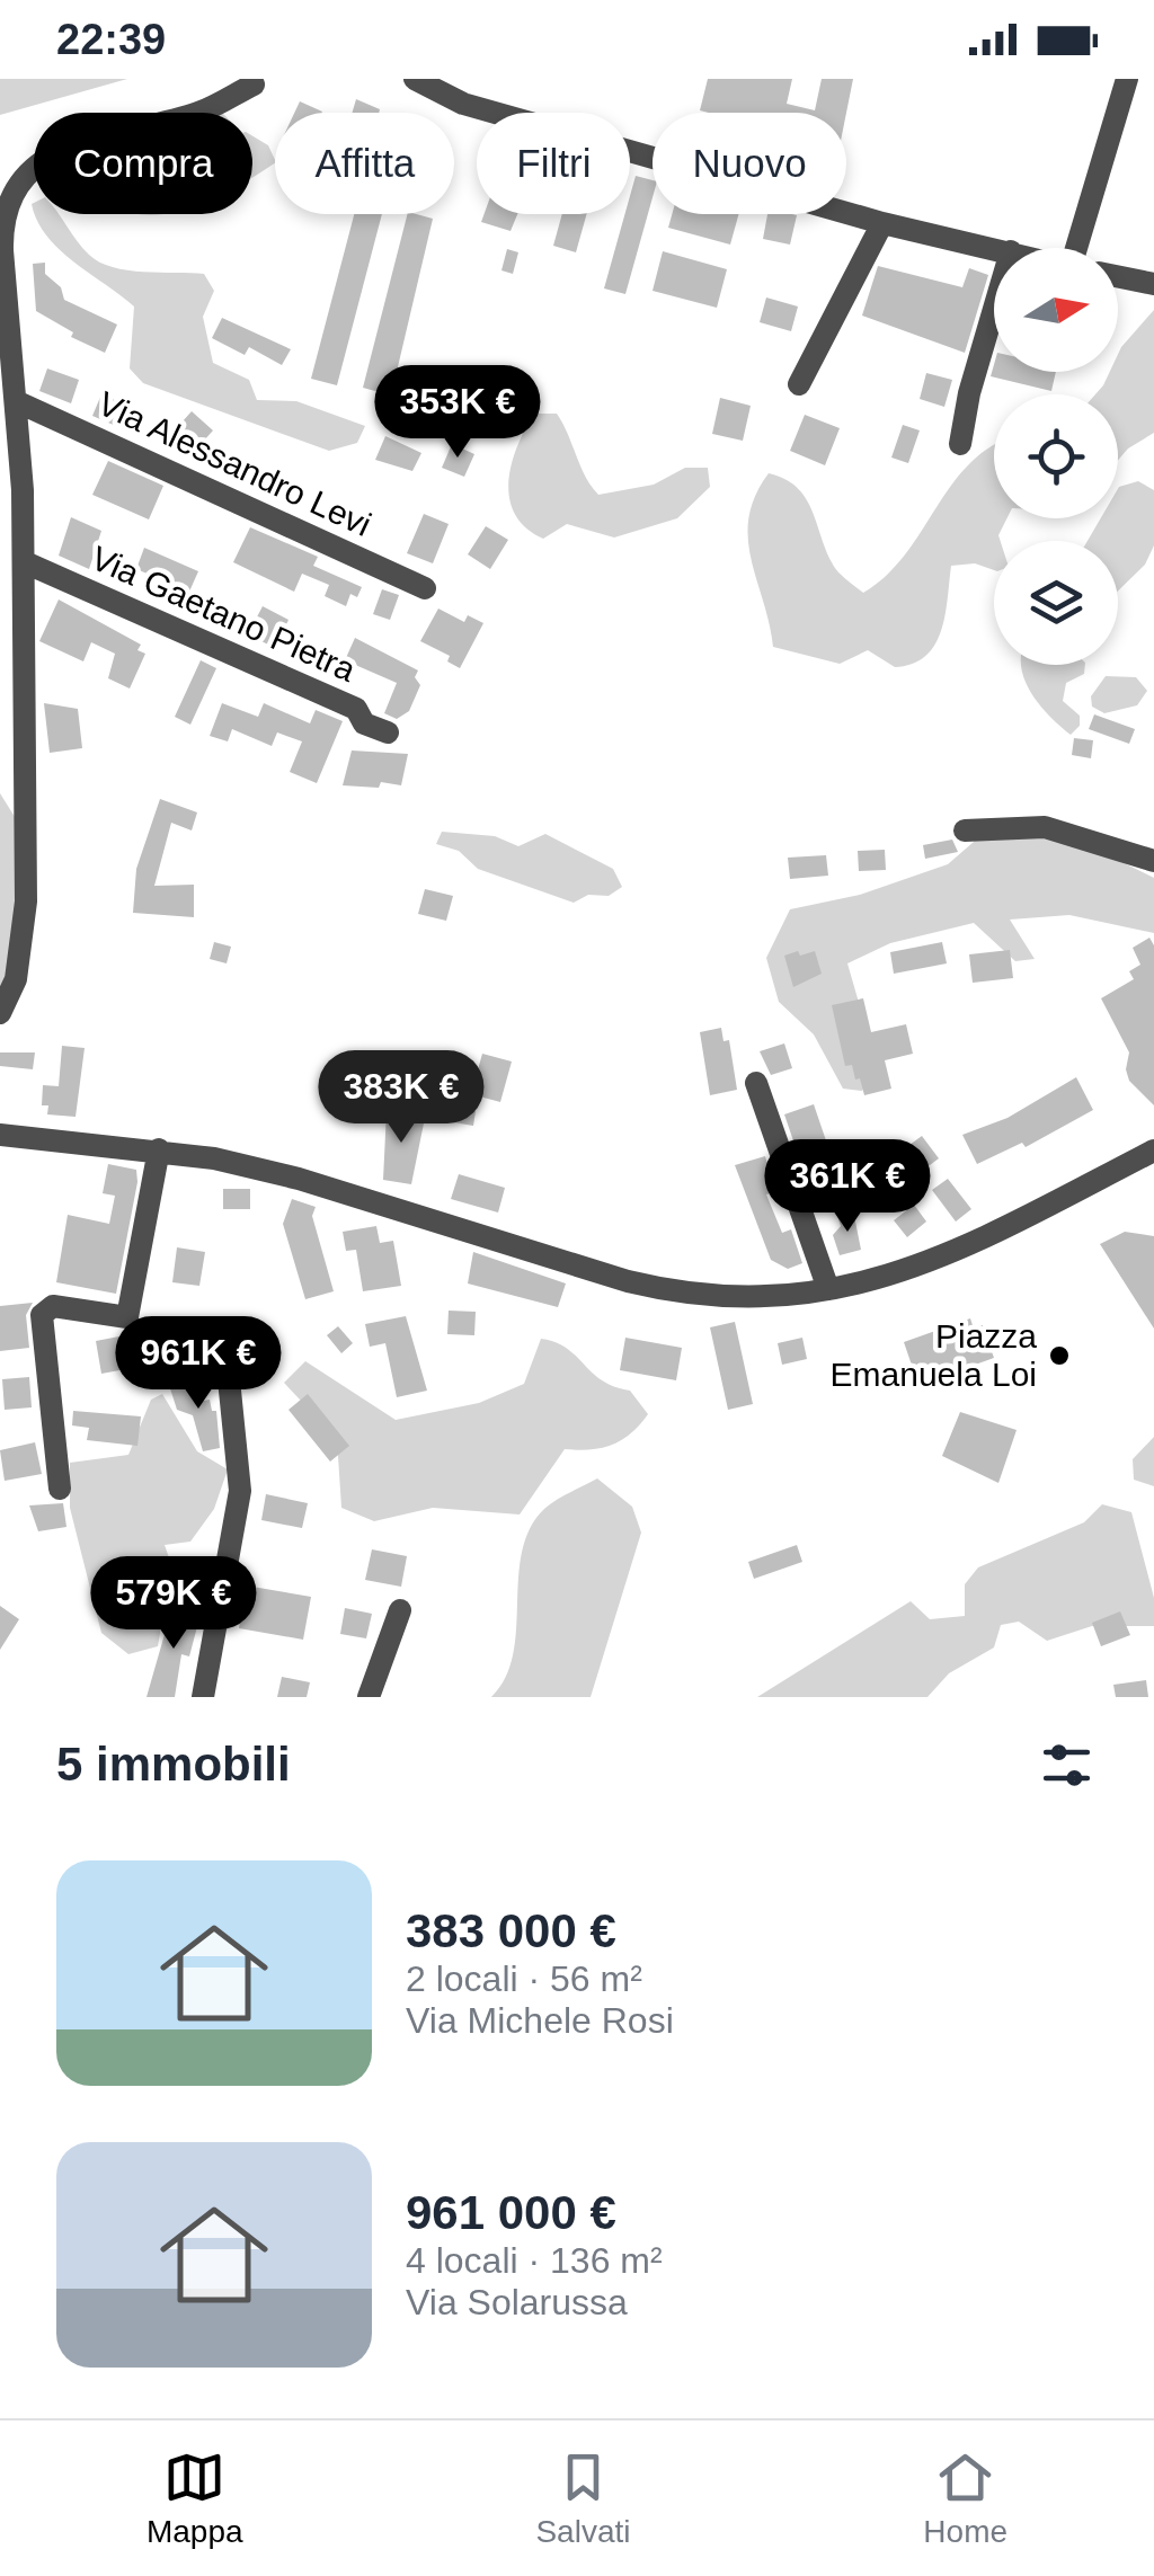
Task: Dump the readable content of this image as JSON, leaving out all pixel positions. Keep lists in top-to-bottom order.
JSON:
{
  "streets": {
    "street": ["Via Alessandro Levi", "Via Gaetano Pietra"]
  },
  "places": ["Piazza Emanuela Loi"],
  "north": "right",
  "page": {
    "status": "22:39",
    "chip": [
      "Compra",
      "Affitta",
      "Filtri",
      "Nuovo"
    ],
    "price": [
      "353K €",
      "383K €",
      "361K €",
      "961K €",
      "579K €"
    ],
    "heading": "5 immobili",
    "list": [
      {
        "name": "383 000 €",
        "note": "2 locali · 56 m² · Via Michele Rosi"
      },
      {
        "name": "961 000 €",
        "note": "4 locali · 136 m² · Via Solarussa"
      }
    ],
    "tabs": ["Mappa", "Salvati", "Home"]
  }
}
